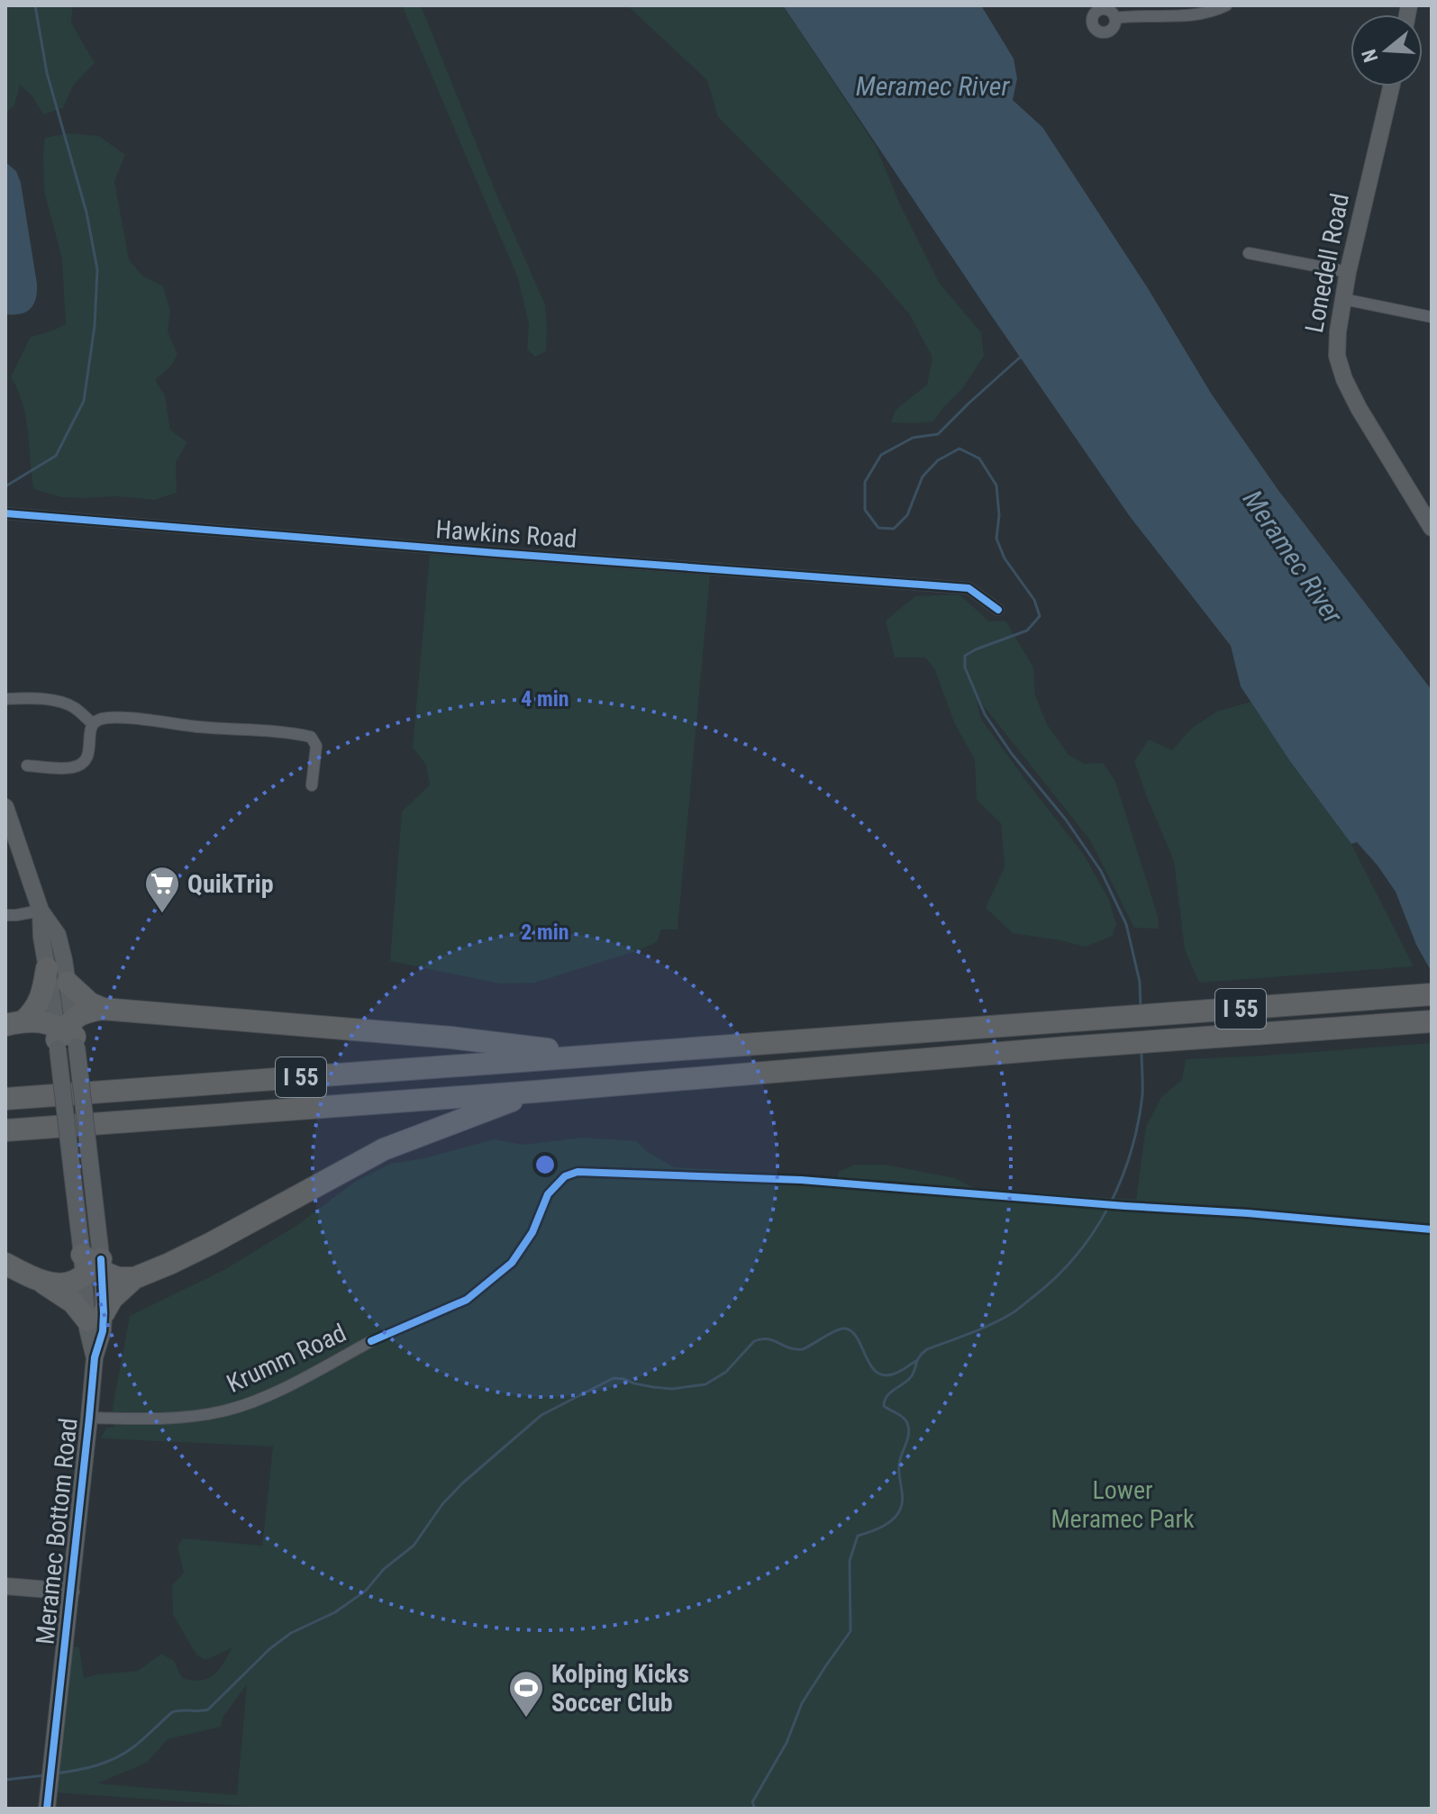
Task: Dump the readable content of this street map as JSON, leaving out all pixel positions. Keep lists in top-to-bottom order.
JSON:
{
  "streets": {
    "highway": ["I 55"],
    "street": [
      "Lonedell Road",
      "Hawkins Road",
      "Krumm Road",
      "Meramec Bottom Road"
    ]
  },
  "crossings": [
    ["Krumm Road", "Meramec Bottom Road"]
  ],
  "water": ["Meramec River"],
  "parks": ["Lower Meramec Park"],
  "places": {
    "supermarket": ["QuikTrip"],
    "sports": ["Kolping Kicks Soccer Club"]
  },
  "north": "left",
  "rings": ["4 min", "2 min"]
}
